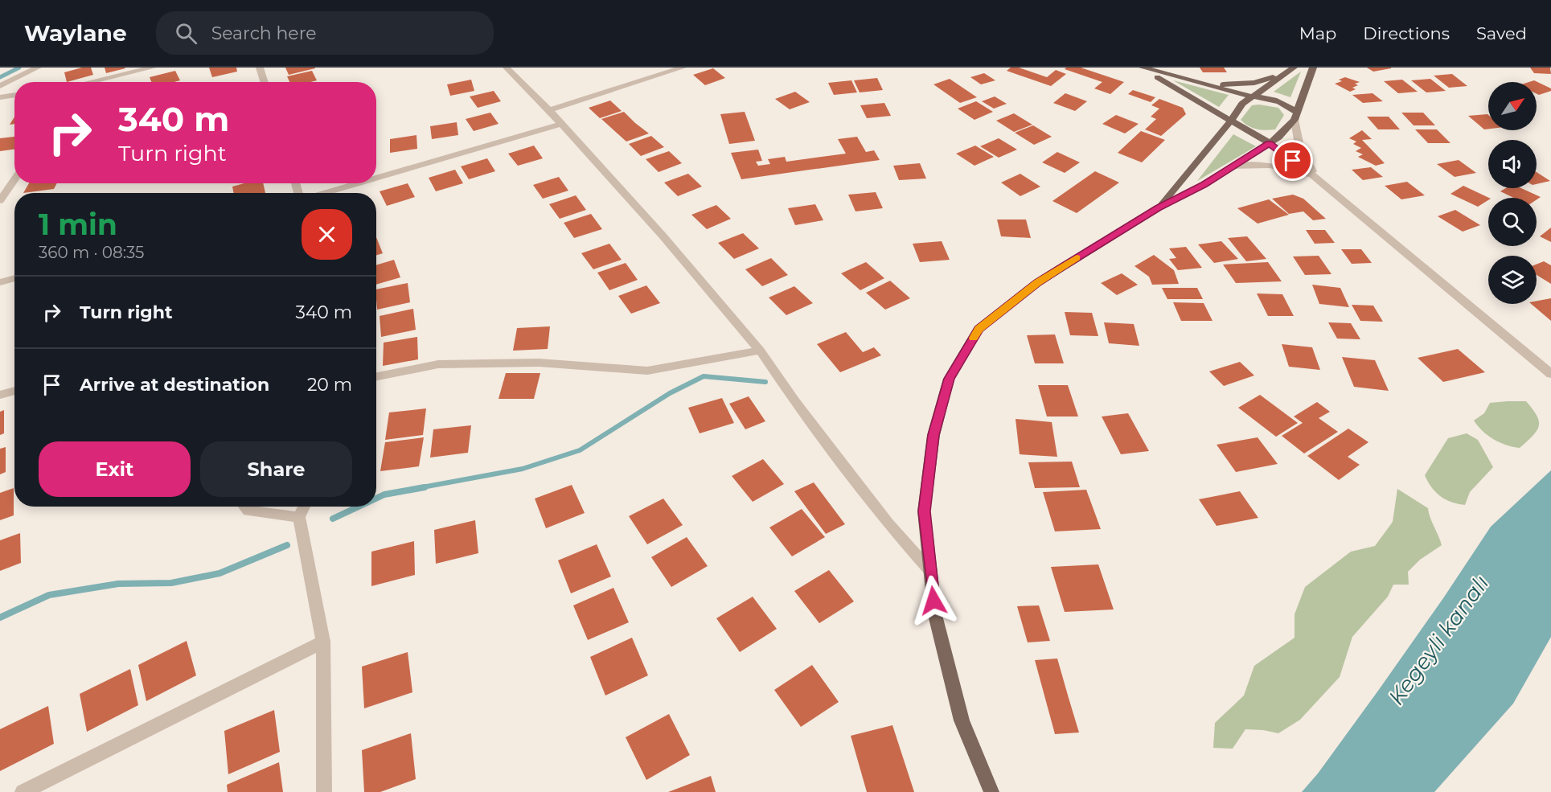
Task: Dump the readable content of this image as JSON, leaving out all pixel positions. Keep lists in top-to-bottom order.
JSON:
{
  "water": ["Kegeyli kanalı"],
  "north": "top right",
  "page": {
    "header": "Waylane",
    "search": "Search here",
    "nav": ["Map", "Directions", "Saved"],
    "turn": ["340 m", "Turn right"],
    "heading": ["1 min", "360 m · 08:35"],
    "list": [
      {
        "name": "Turn right",
        "value": "340 m"
      },
      {
        "name": "Arrive at destination",
        "value": "20 m"
      }
    ],
    "buttons": ["Exit", "Share"]
  }
}
